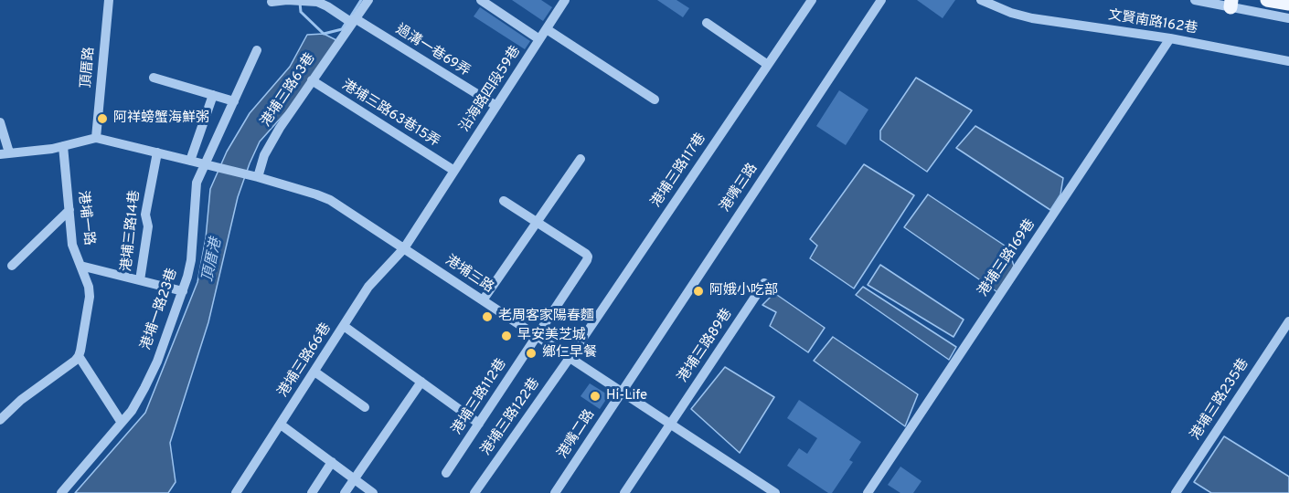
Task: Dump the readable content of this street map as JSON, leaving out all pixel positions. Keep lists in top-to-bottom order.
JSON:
{
  "streets": {
    "street": [
      "文賢南路162巷",
      "過溝一巷69弄",
      "頂厝路",
      "沿海路四段59巷",
      "港埔三路63巷",
      "港埔三路63巷15弄",
      "港埔三路117巷",
      "港嘴三路",
      "港埔一路",
      "港埔三路14巷",
      "港埔三路169巷",
      "港埔三路",
      "港埔一路23巷",
      "港埔三路89巷",
      "港埔三路66巷",
      "港埔三路112巷",
      "港埔三路235巷",
      "港埔三路122巷",
      "港嘴二路"
    ]
  },
  "crossings": [
    ["文賢南路162巷", "港埔三路169巷"],
    ["過溝一巷69弄", "沿海路四段59巷"],
    ["過溝一巷69弄", "港埔三路63巷"],
    ["沿海路四段59巷", "港埔三路63巷15弄"],
    ["沿海路四段59巷", "港埔三路"],
    ["沿海路四段59巷", "港埔三路66巷"],
    ["港埔三路63巷", "港埔三路63巷15弄"],
    ["港埔三路63巷", "港埔三路"],
    ["港埔三路117巷", "港埔三路"],
    ["港埔三路117巷", "港埔三路122巷"],
    ["港嘴三路", "港埔三路"],
    ["港嘴三路", "港嘴二路"],
    ["港埔三路", "港埔一路23巷"],
    ["港埔三路", "港埔三路89巷"],
    ["港埔三路", "港埔三路66巷"],
    ["港埔三路", "港埔三路112巷"],
    ["港埔三路", "港埔三路122巷"],
    ["港埔三路", "港嘴二路"]
  ],
  "water": ["頂厝港"],
  "places": [
    "阿祥螃蟹海鮮粥",
    "阿娥小吃部",
    "老周客家陽春麵",
    "早安美芝城",
    "鄉仁早餐",
    "Hi-Life"
  ]
}
